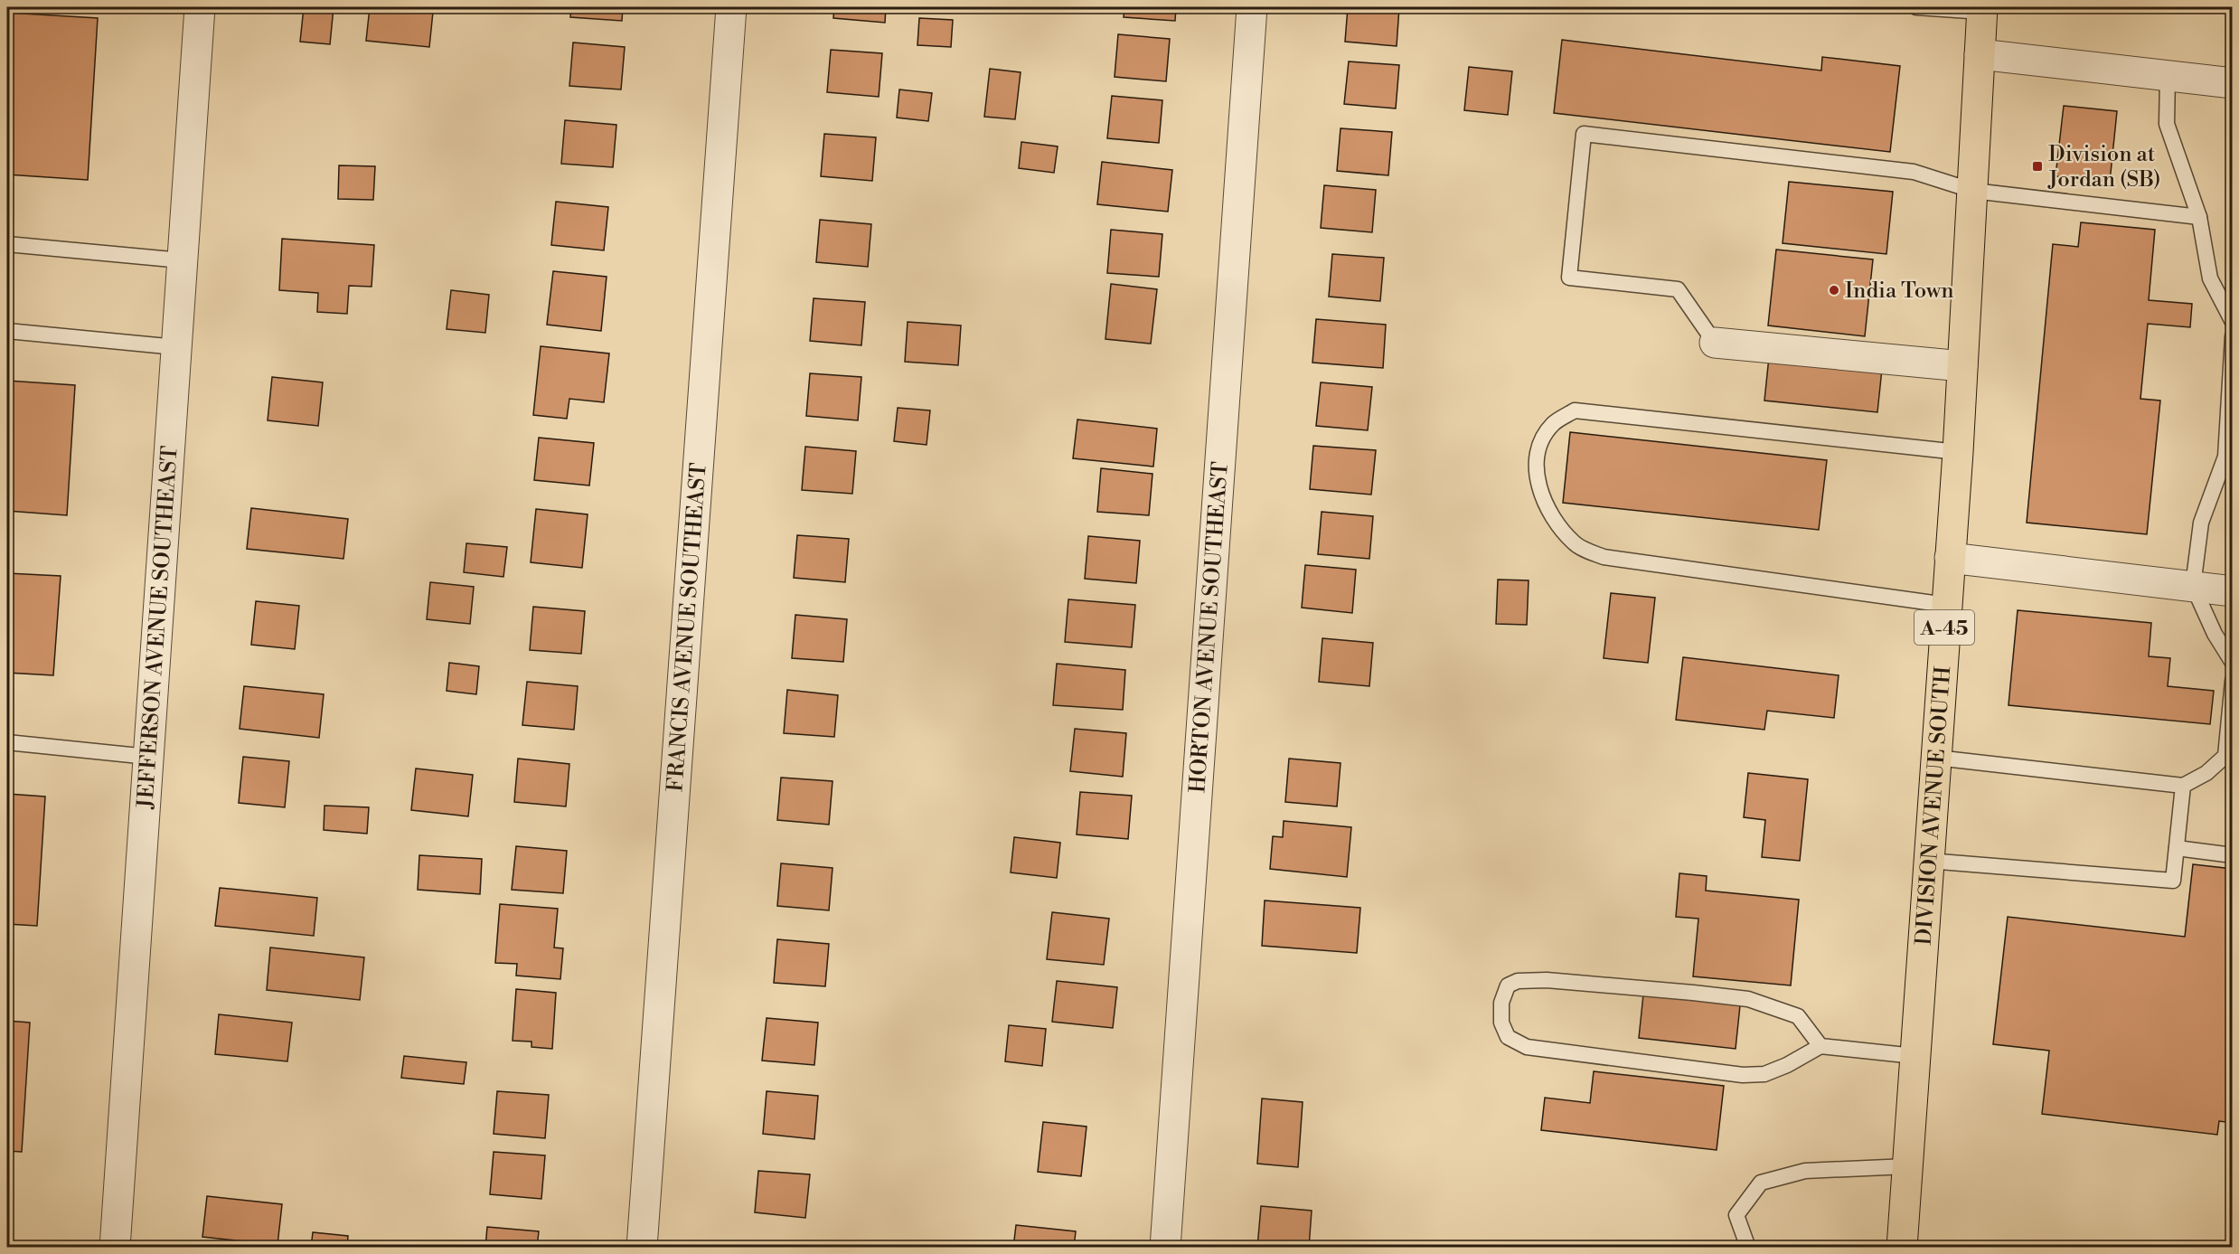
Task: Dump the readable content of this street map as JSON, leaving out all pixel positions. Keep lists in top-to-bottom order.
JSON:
{
  "streets": {
    "main road": ["A-45", "DIVISION AVENUE SOUTH"],
    "street": ["HORTON AVENUE SOUTHEAST", "JEFFERSON AVENUE SOUTHEAST", "FRANCIS AVENUE SOUTHEAST"]
  },
  "places": {
    "transit": ["Division at Jordan (SB)"],
    "other": ["India Town"]
  }
}
